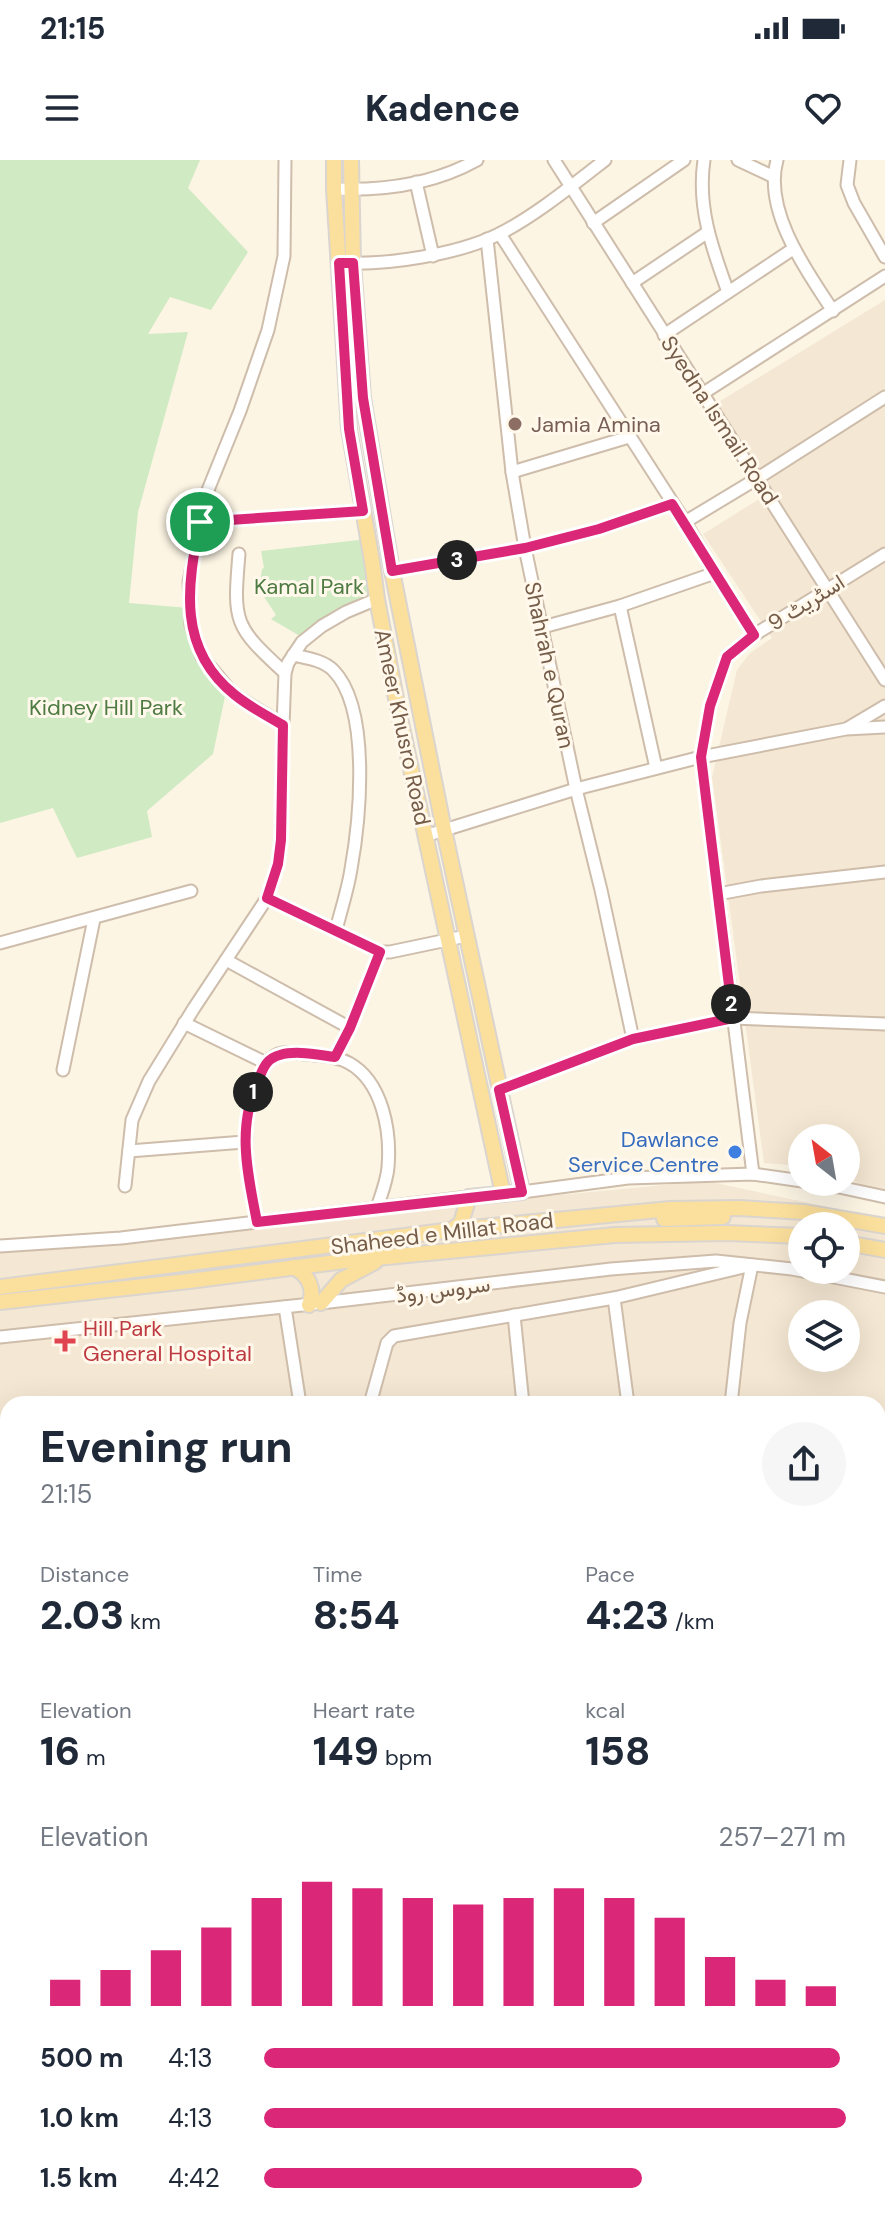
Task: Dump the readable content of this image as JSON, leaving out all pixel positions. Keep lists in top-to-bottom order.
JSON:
{
  "streets": {
    "main road": ["Ameer Khusro Road", "Shaheed e Millat Road"],
    "street": [
      "Syedna Ismail Road",
      "اسٹریٹ 9",
      "Shahrah e Quran",
      "سروس روڈ"
    ]
  },
  "crossings": [
    ["Syedna Ismail Road", "اسٹریٹ 9"]
  ],
  "parks": ["Kamal Park", "Kidney Hill Park"],
  "places": {
    "other": ["Jamia Amina", "Dawlance Service Centre"],
    "health": ["Hill Park General Hospital"]
  },
  "north": "top left",
  "page": {
    "status": "21:15",
    "header": "Kadence",
    "pins": ["3", "2", "1"],
    "heading": ["Evening run", "21:15"],
    "stats": [
      ["Distance", "2.03 km"],
      ["Time", "8:54"],
      ["Pace", "4:23 /km"],
      ["Elevation", "16 m"],
      ["Heart rate", "149 bpm"],
      ["kcal", "158"]
    ],
    "chart": ["Elevation", "257–271 m"],
    "list": [
      {
        "name": "500 m",
        "note": "4:13"
      },
      {
        "name": "1.0 km",
        "note": "4:13"
      },
      {
        "name": "1.5 km",
        "note": "4:42"
      }
    ]
  }
}
